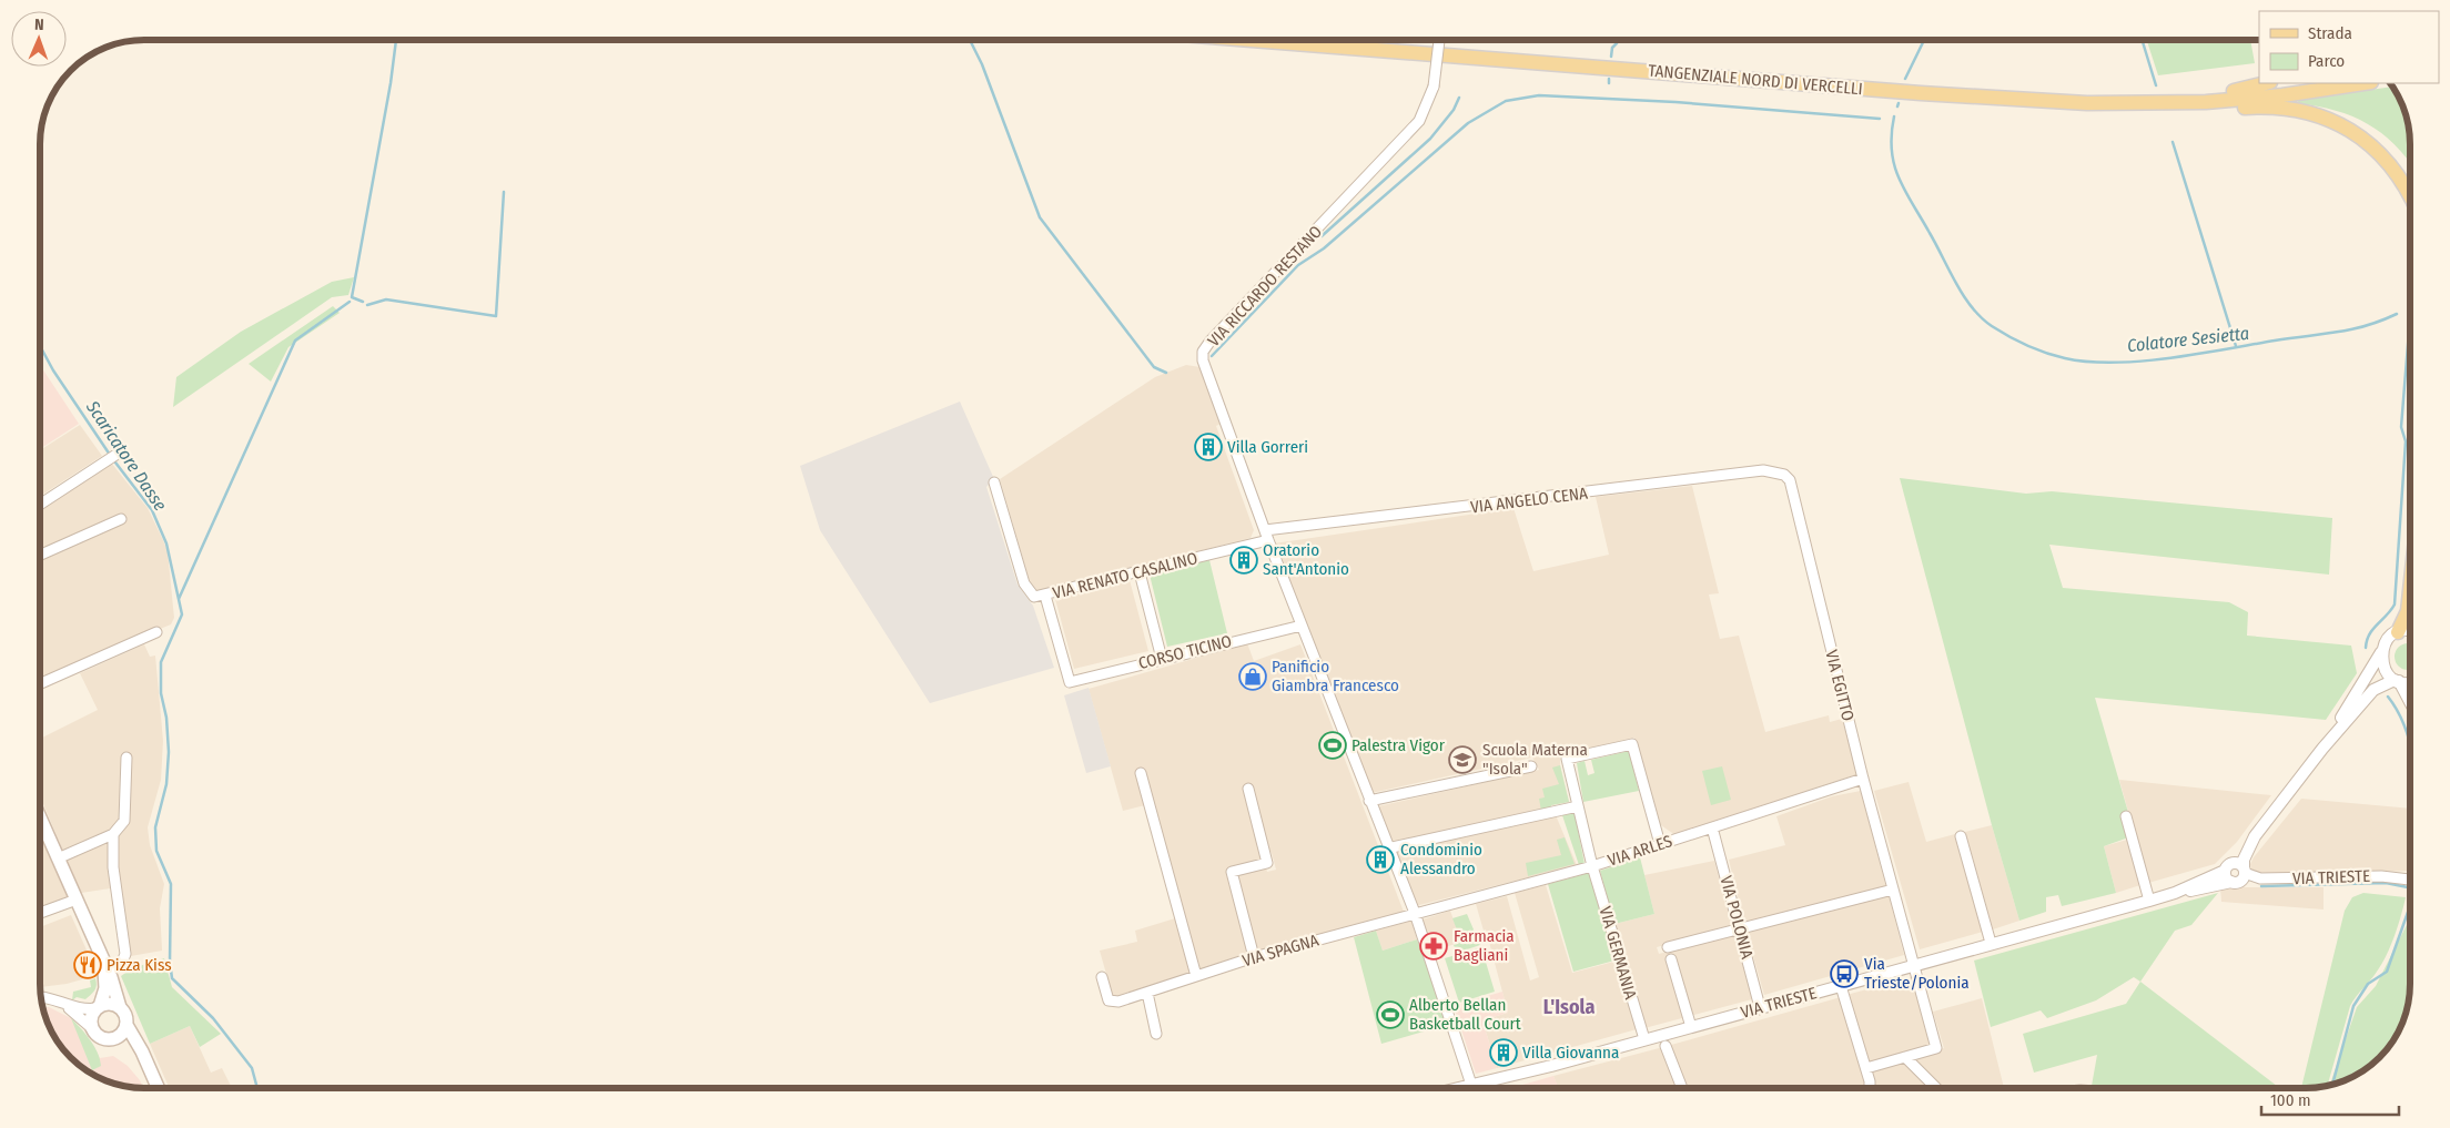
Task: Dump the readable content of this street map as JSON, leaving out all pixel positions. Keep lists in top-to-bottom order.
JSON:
{
  "streets": {
    "main road": ["TANGENZIALE NORD DI VERCELLI"],
    "street": [
      "VIA RICCARDO RESTANO",
      "VIA ANGELO CENA",
      "VIA RENATO CASALINO",
      "CORSO TICINO",
      "VIA EGITTO",
      "VIA ARLES",
      "VIA TRIESTE",
      "VIA POLONIA",
      "VIA SPAGNA",
      "VIA GERMANIA"
    ]
  },
  "crossings": [
    ["VIA RICCARDO RESTANO", "VIA ANGELO CENA"],
    ["VIA RICCARDO RESTANO", "VIA RENATO CASALINO"],
    ["VIA RICCARDO RESTANO", "CORSO TICINO"],
    ["VIA RICCARDO RESTANO", "VIA ARLES"],
    ["VIA RICCARDO RESTANO", "VIA TRIESTE"],
    ["VIA RICCARDO RESTANO", "VIA SPAGNA"],
    ["VIA ANGELO CENA", "VIA RENATO CASALINO"],
    ["VIA ANGELO CENA", "VIA EGITTO"],
    ["VIA RENATO CASALINO", "CORSO TICINO"],
    ["VIA EGITTO", "VIA ARLES"],
    ["VIA EGITTO", "VIA TRIESTE"],
    ["VIA ARLES", "VIA POLONIA"],
    ["VIA ARLES", "VIA SPAGNA"],
    ["VIA ARLES", "VIA GERMANIA"],
    ["VIA TRIESTE", "VIA POLONIA"],
    ["VIA TRIESTE", "VIA GERMANIA"]
  ],
  "districts": ["L'Isola"],
  "water": ["Colatore Sesietta", "Scaricatore Dasse"],
  "places": {
    "building": [
      "Villa Gorreri",
      "Oratorio Sant'Antonio",
      "Condominio Alessandro",
      "Villa Giovanna"
    ],
    "shop": ["Panificio Giambra Francesco"],
    "sports": ["Palestra Vigor", "Alberto Bellan Basketball Court"],
    "school or university": ["Scuola Materna \"Isola\""],
    "pharmacy": ["Farmacia Bagliani"],
    "restaurant": ["Pizza Kiss"],
    "bus stop": ["Via Trieste/Polonia"]
  },
  "legend": ["Strada", "Parco"],
  "scale_bar": "100 m",
  "north": "top"
}
